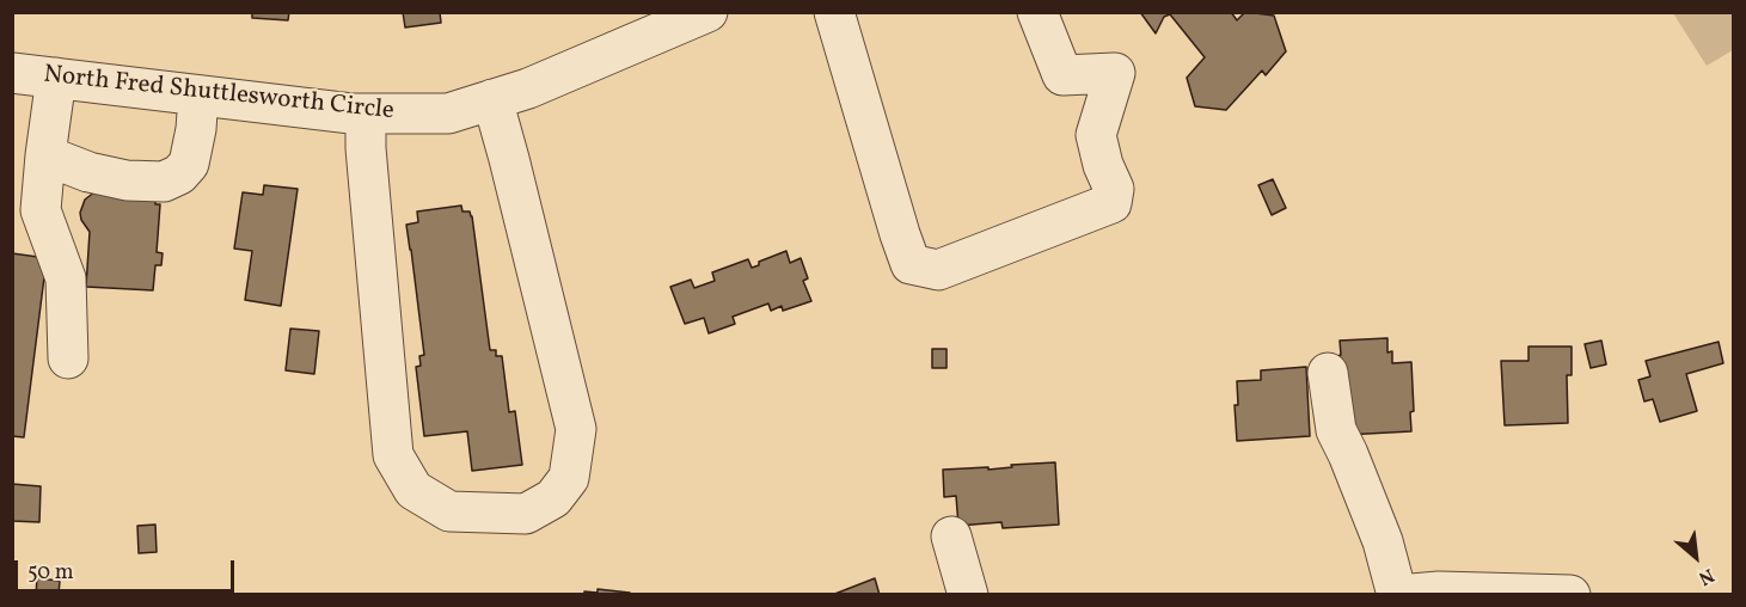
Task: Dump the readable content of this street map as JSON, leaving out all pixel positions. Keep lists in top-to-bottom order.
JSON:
{
  "streets": {
    "street": ["North Fred Shuttlesworth Circle"]
  },
  "scale_bar": "50 m",
  "north": "bottom right"
}
